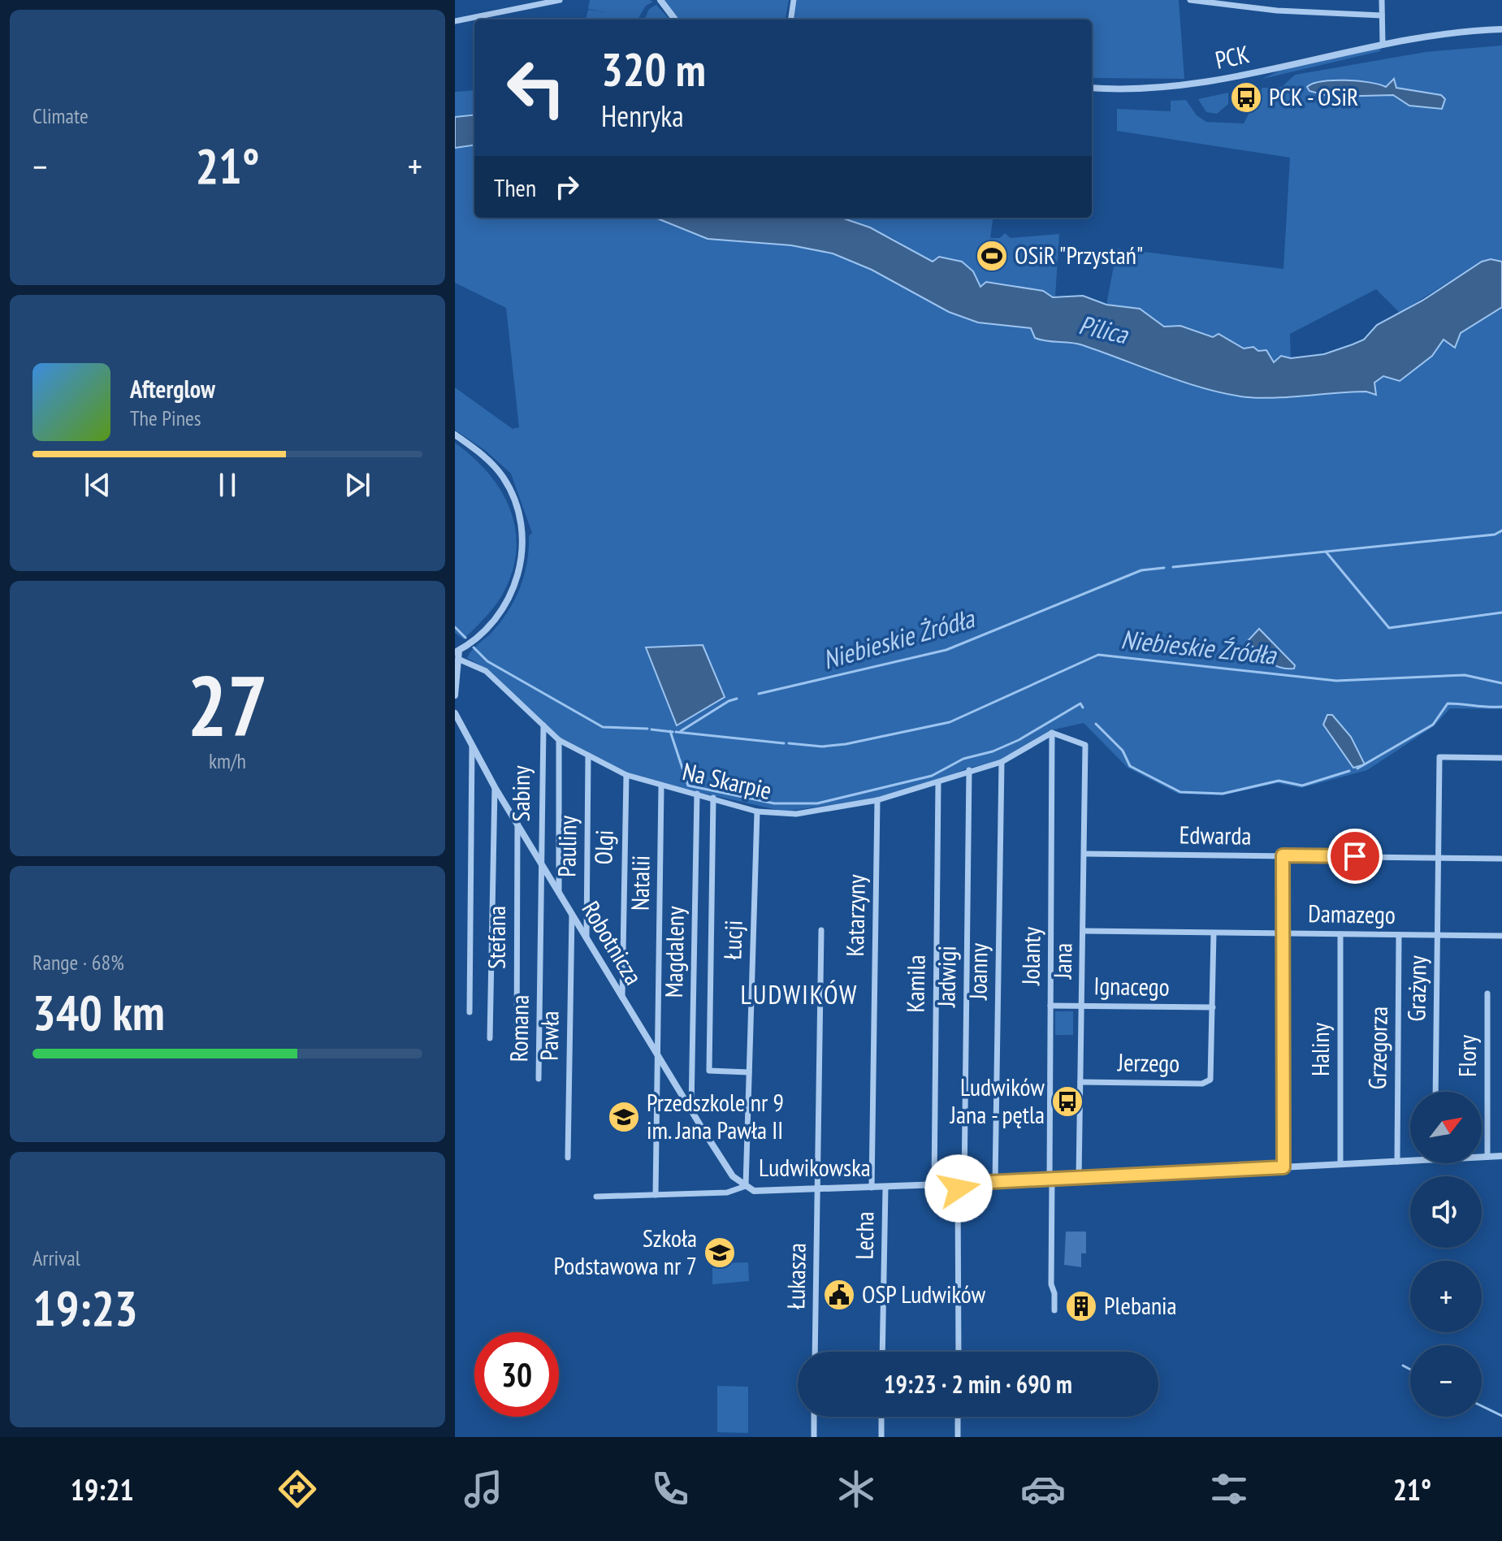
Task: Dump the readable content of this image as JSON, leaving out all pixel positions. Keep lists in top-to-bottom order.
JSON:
{
  "streets": {
    "street": [
      "PCK",
      "Na Skarpie",
      "Sabiny",
      "Edwarda",
      "Pauliny",
      "Olgi",
      "Natalii",
      "Damazego",
      "Katarzyny",
      "Stefana",
      "Łucji",
      "Robotnicza",
      "Magdaleny",
      "Jolanty",
      "Jana",
      "Joanny",
      "Jadwigi",
      "Kamila",
      "Ignacego",
      "Grażyny",
      "Romana",
      "Pawła",
      "Grzegorza",
      "Haliny",
      "Flory",
      "Jerzego",
      "Ludwikowska",
      "Lecha",
      "Łukasza"
    ]
  },
  "crossings": [
    ["Na Skarpie", "Sabiny"],
    ["Na Skarpie", "Pauliny"],
    ["Na Skarpie", "Olgi"],
    ["Na Skarpie", "Natalii"],
    ["Na Skarpie", "Katarzyny"],
    ["Na Skarpie", "Łucji"],
    ["Na Skarpie", "Magdaleny"],
    ["Na Skarpie", "Jolanty"],
    ["Na Skarpie", "Jana"],
    ["Na Skarpie", "Joanny"],
    ["Na Skarpie", "Jadwigi"],
    ["Na Skarpie", "Kamila"],
    ["Sabiny", "Robotnicza"],
    ["Sabiny", "Romana"],
    ["Edwarda", "Jana"],
    ["Edwarda", "Grażyny"],
    ["Pauliny", "Robotnicza"],
    ["Olgi", "Robotnicza"],
    ["Natalii", "Robotnicza"],
    ["Natalii", "Ludwikowska"],
    ["Damazego", "Jana"],
    ["Damazego", "Grażyny"],
    ["Damazego", "Grzegorza"],
    ["Damazego", "Haliny"],
    ["Katarzyny", "Ludwikowska"],
    ["Stefana", "Robotnicza"],
    ["Łucji", "Robotnicza"],
    ["Łucji", "Ludwikowska"],
    ["Robotnicza", "Magdaleny"],
    ["Robotnicza", "Romana"],
    ["Robotnicza", "Pawła"],
    ["Robotnicza", "Ludwikowska"],
    ["Jolanty", "Jana"],
    ["Jolanty", "Ignacego"],
    ["Jolanty", "Ludwikowska"],
    ["Jana", "Ignacego"],
    ["Jana", "Jerzego"],
    ["Jana", "Ludwikowska"],
    ["Joanny", "Ludwikowska"],
    ["Jadwigi", "Ludwikowska"],
    ["Kamila", "Ludwikowska"],
    ["Ignacego", "Jerzego"],
    ["Grzegorza", "Ludwikowska"],
    ["Haliny", "Ludwikowska"],
    ["Flory", "Ludwikowska"],
    ["Ludwikowska", "Lecha"],
    ["Ludwikowska", "Łukasza"]
  ],
  "districts": ["LUDWIKÓW"],
  "water": ["Pilica", "Niebieskie Żródła", "Niebieskie Źródła"],
  "places": {
    "bus stop": ["PCK - OSiR", "Ludwików Jana - pętla"],
    "sports": ["OSiR \"Przystań\""],
    "school or university": ["Przedszkole nr 9 im. Jana Pawła II", "Szkoła Podstawowa nr 7"],
    "public building": ["OSP Ludwików"],
    "building": ["Plebania"]
  },
  "north": "top right",
  "page": {
    "tile": [
      "Climate",
      ["27", "km/h"],
      ["Range · 68%", "340 km"],
      ["Arrival", "19:23"]
    ],
    "turn": ["320 m", "Henryka"],
    "heat": ["−", "21°", "+"],
    "then": "Then",
    "song": ["Afterglow", "The Pines"],
    "map_buttons": ["+", "−"],
    "limit": "30",
    "trip": "19:23 · 2 min · 690 m",
    "tabs": ["19:21", "21°"]
  }
}
